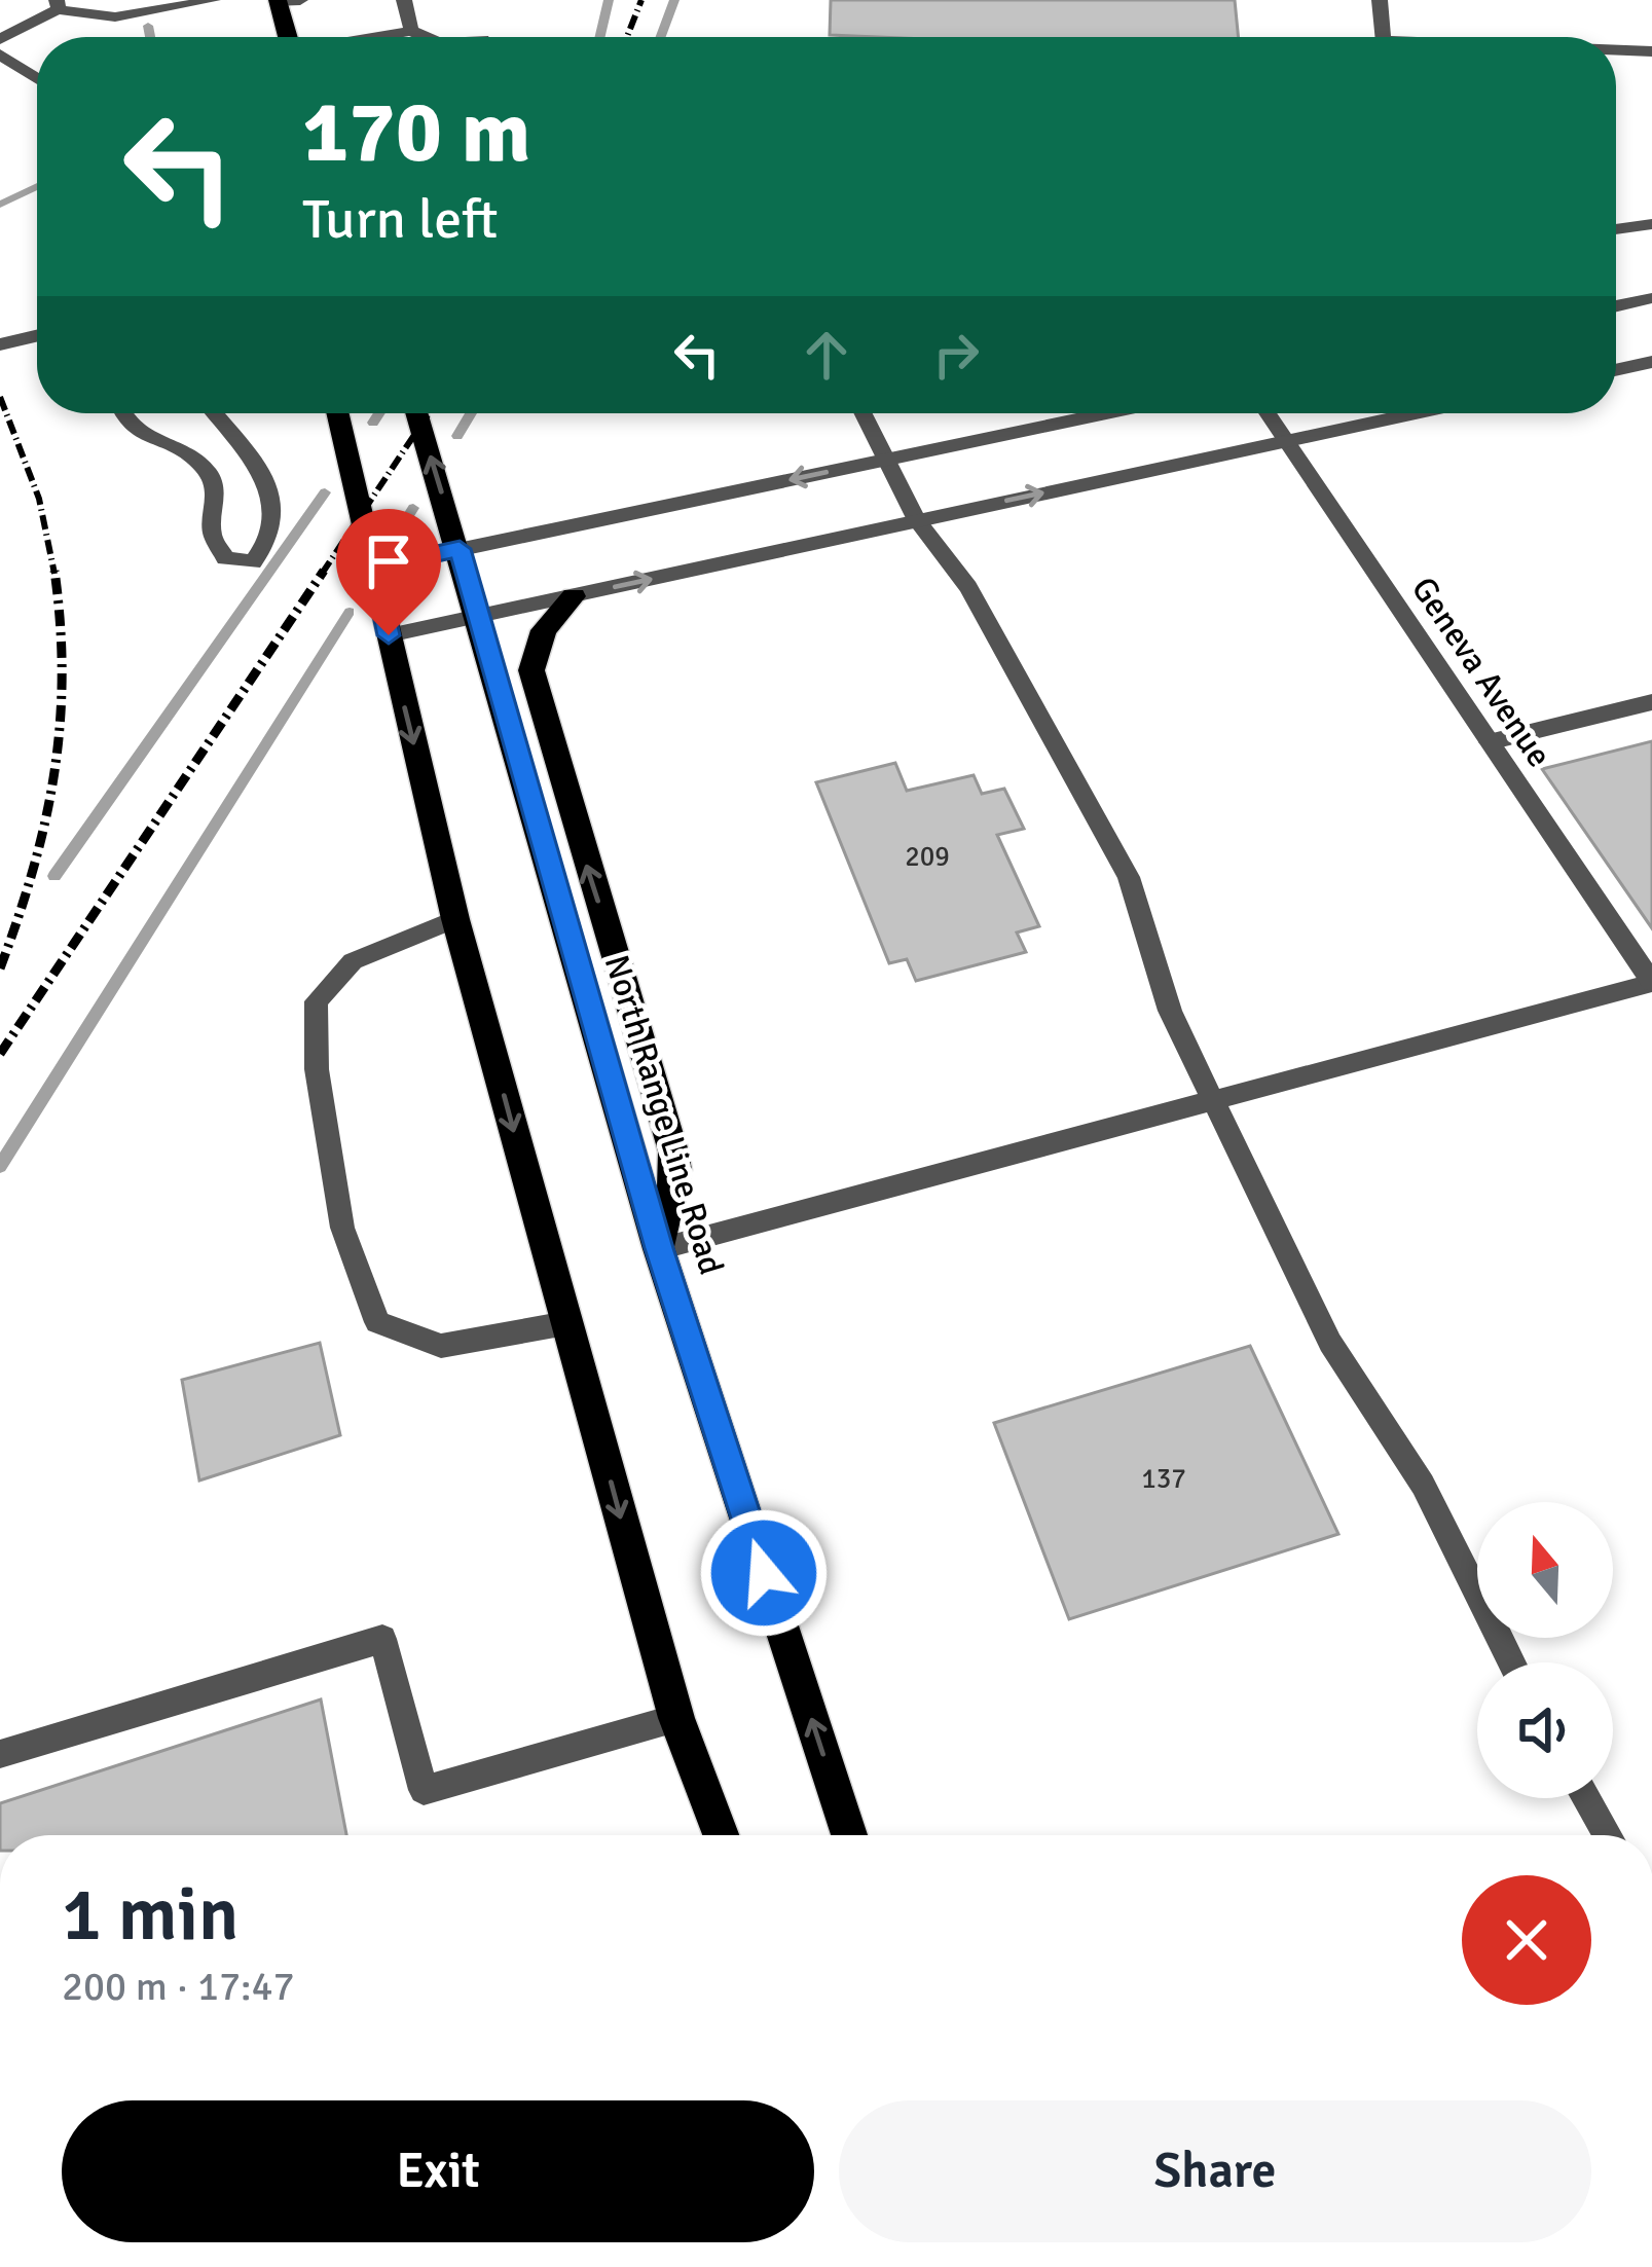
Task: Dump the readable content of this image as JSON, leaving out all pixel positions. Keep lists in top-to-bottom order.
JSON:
{
  "streets": {
    "main road": ["North Range Line Road"],
    "street": ["Geneva Avenue"]
  },
  "house_numbers": ["209", "137"],
  "north": "top",
  "page": {
    "turn": ["170 m", "Turn left"],
    "heading": ["1 min", "200 m · 17:47"],
    "buttons": ["Exit", "Share"]
  }
}
